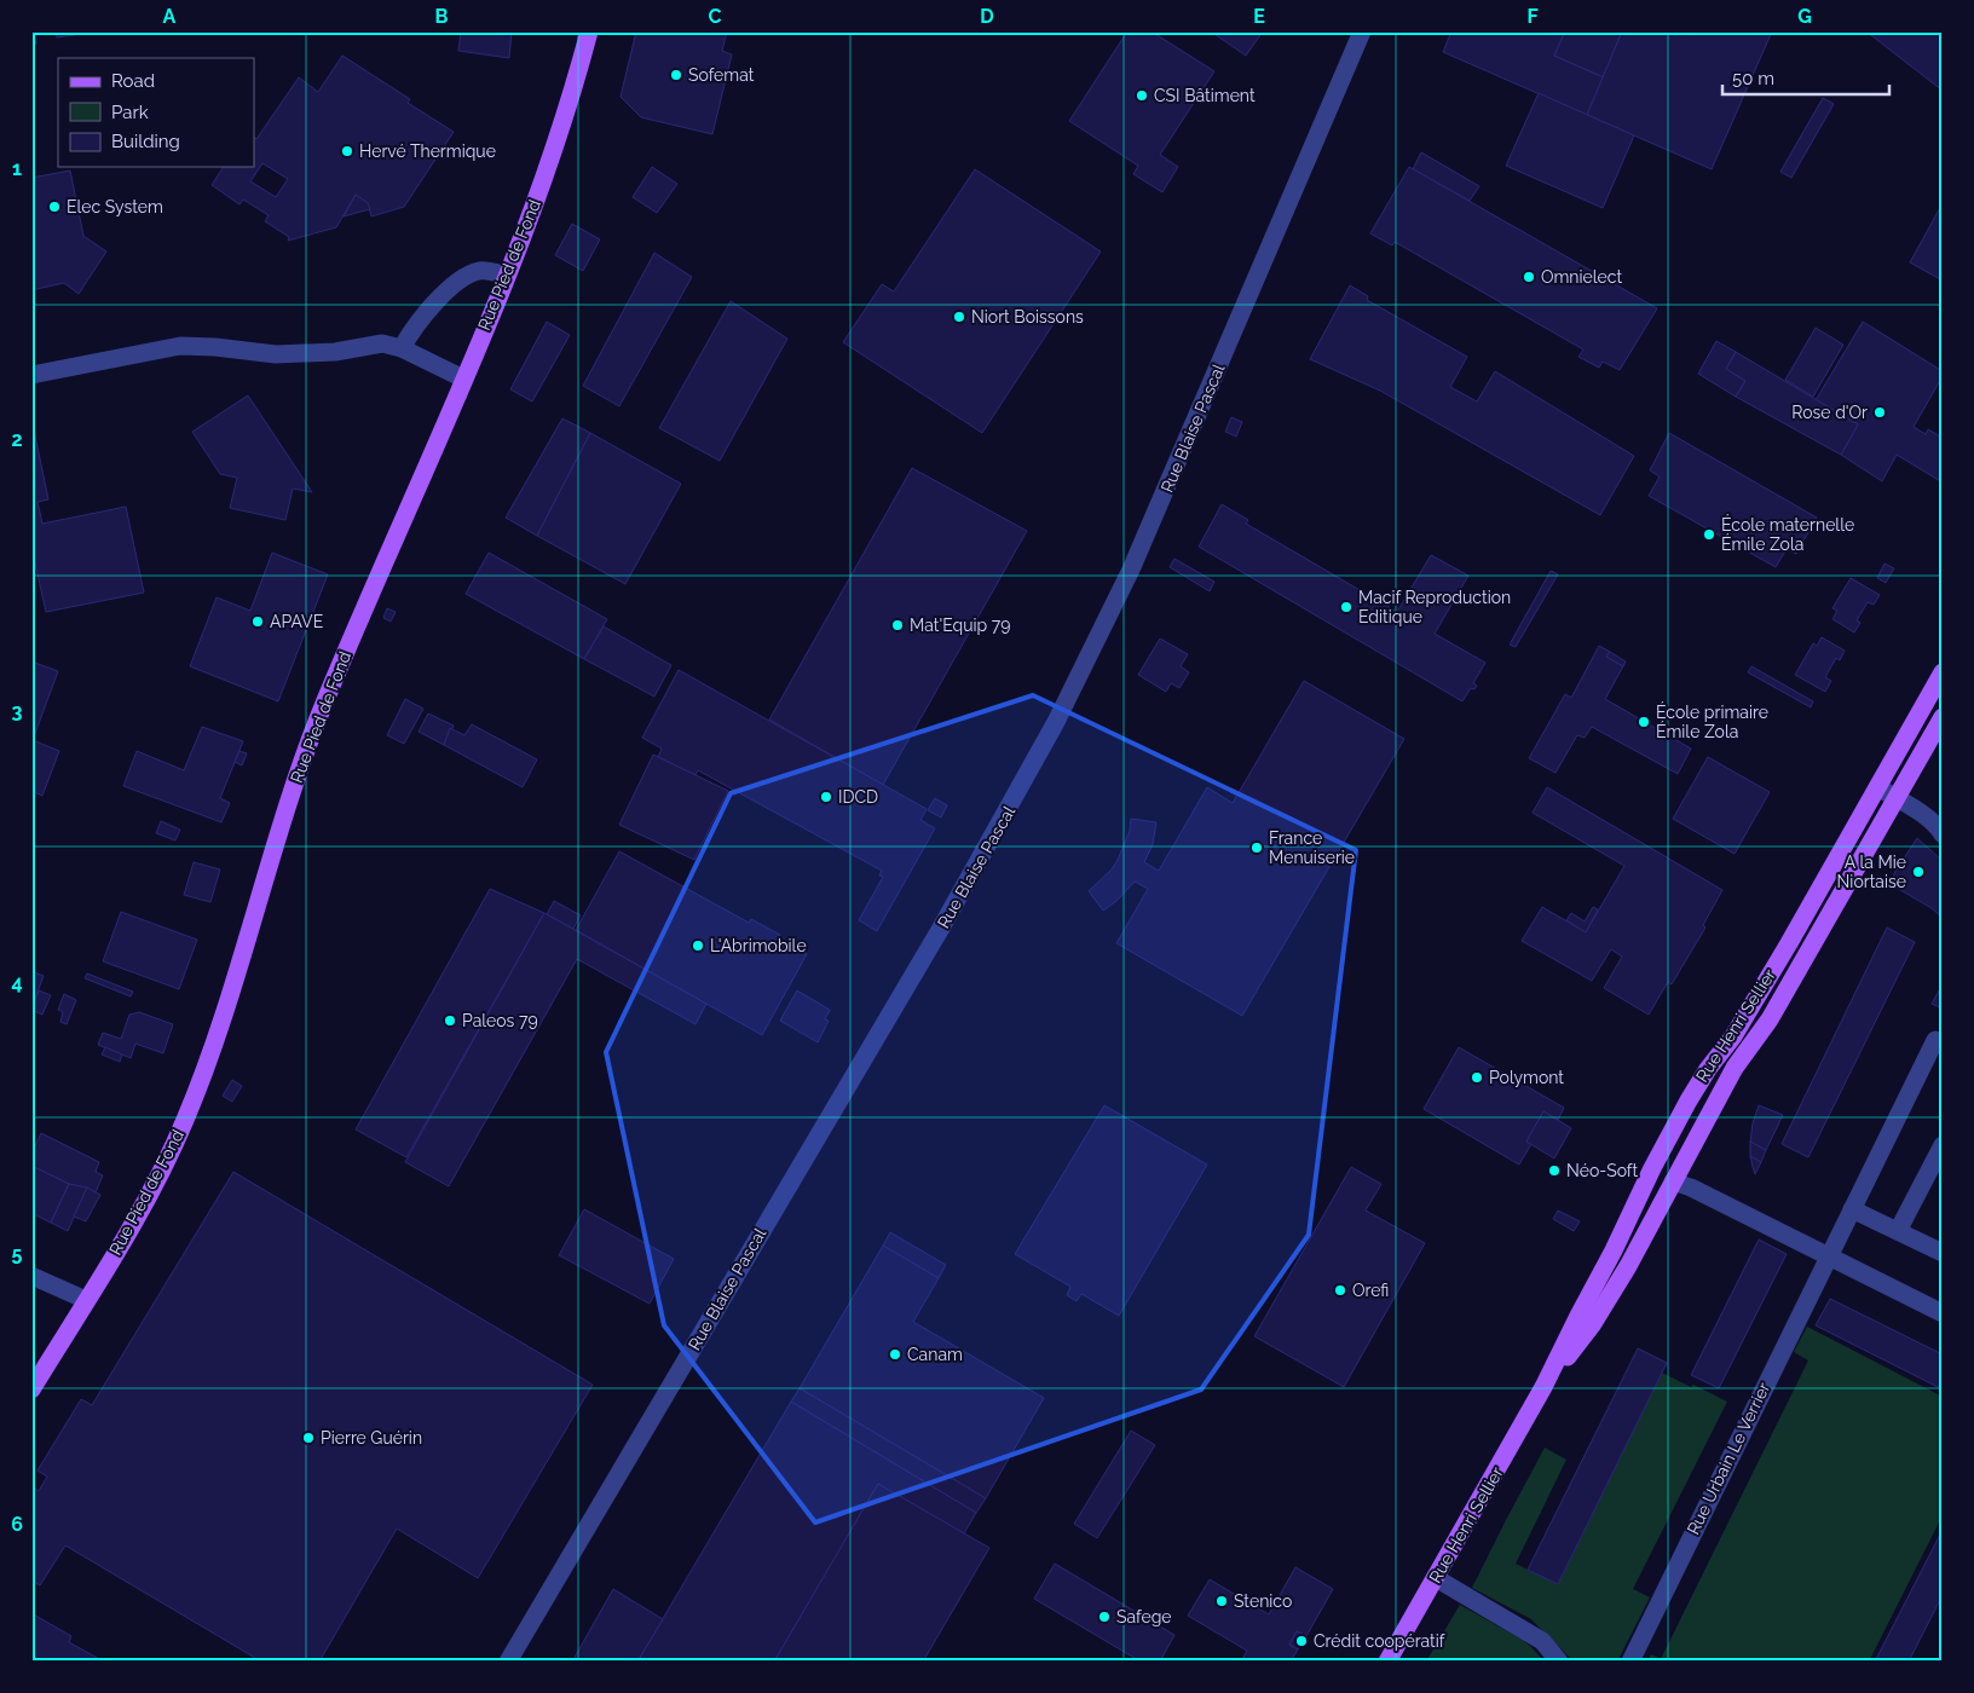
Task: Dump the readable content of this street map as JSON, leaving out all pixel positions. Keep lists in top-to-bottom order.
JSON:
{
  "streets": {
    "main road": ["Rue Pied de Fond", "Rue Henri Sellier"],
    "street": ["Rue Blaise Pascal", "Rue Urbain Le Verrier"]
  },
  "places": [
    "Sofemat",
    "CSI Bâtiment",
    "Hervé Thermique",
    "Elec System",
    "Omnielect",
    "Niort Boissons",
    "Rose d'Or",
    "École maternelle Émile Zola",
    "Macif Reproduction Editique",
    "APAVE",
    "Mat'Equip 79",
    "École primaire Émile Zola",
    "IDCD",
    "France Menuiserie",
    "A la Mie Niortaise",
    "L'Abrimobile",
    "Paleos 79",
    "Polymont",
    "Néo-Soft",
    "Orefi",
    "Canam",
    "Pierre Guérin",
    "Stenico",
    "Safege",
    "Crédit coopératif"
  ],
  "legend": ["Road", "Park", "Building"],
  "scale_bar": "50 m",
  "grid": {
    "columns": [
      "A",
      "B",
      "C",
      "D",
      "E",
      "F",
      "G"
    ],
    "rows": [
      "1",
      "2",
      "3",
      "4",
      "5",
      "6"
    ]
  }
}
